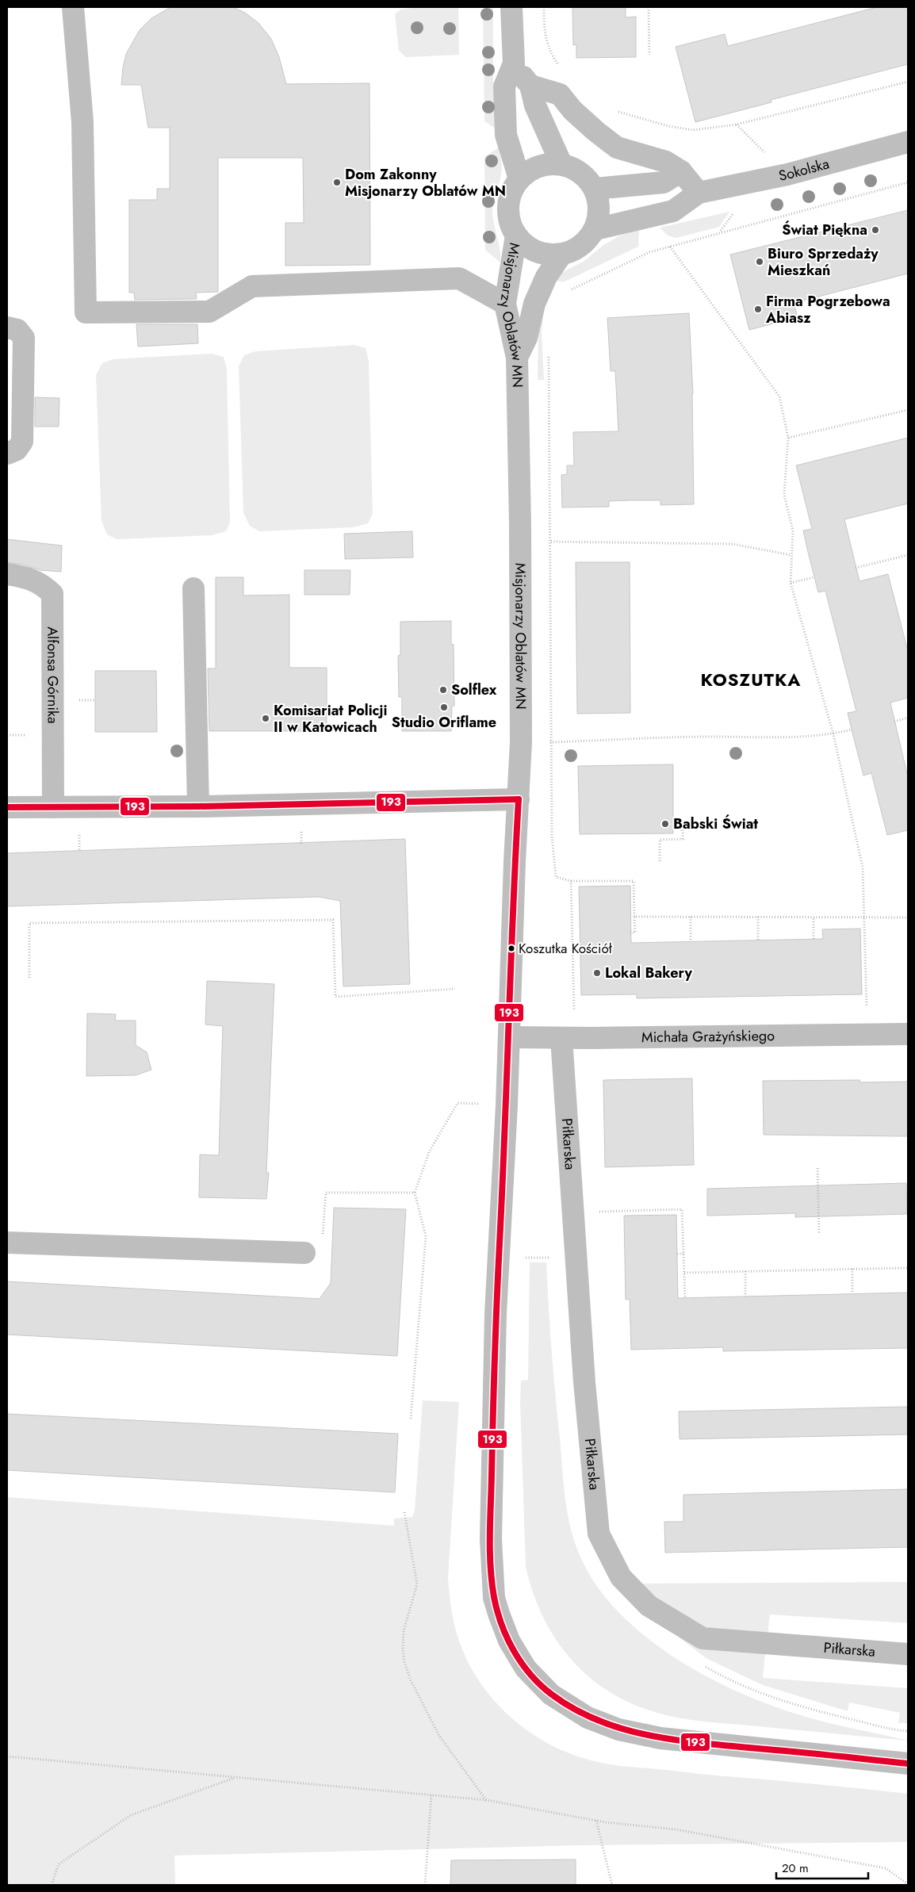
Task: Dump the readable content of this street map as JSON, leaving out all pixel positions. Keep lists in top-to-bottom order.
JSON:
{
  "streets": {
    "street": [
      "Sokolska",
      "Misjonarzy Oblatów MN",
      "Alfonsa Górnika",
      "Michała Grażyńskiego",
      "Piłkarska"
    ]
  },
  "crossings": [
    ["Sokolska", "Misjonarzy Oblatów MN"],
    ["Misjonarzy Oblatów MN", "Michała Grażyńskiego"],
    ["Michała Grażyńskiego", "Piłkarska"]
  ],
  "districts": ["KOSZUTKA"],
  "places": [
    "Dom Zakonny Misjonarzy Oblatów MN",
    "Świat Piękna",
    "Biuro Sprzedaży Mieszkań",
    "Firma Pogrzebowa Abiasz",
    "Solflex",
    "Studio Oriflame",
    "Komisariat Policji II w Katowicach",
    "Babski Świat",
    "Koszutka Kościół",
    "Lokal Bakery"
  ],
  "lines": ["transit line 193"],
  "scale_bar": "20 m"
}
